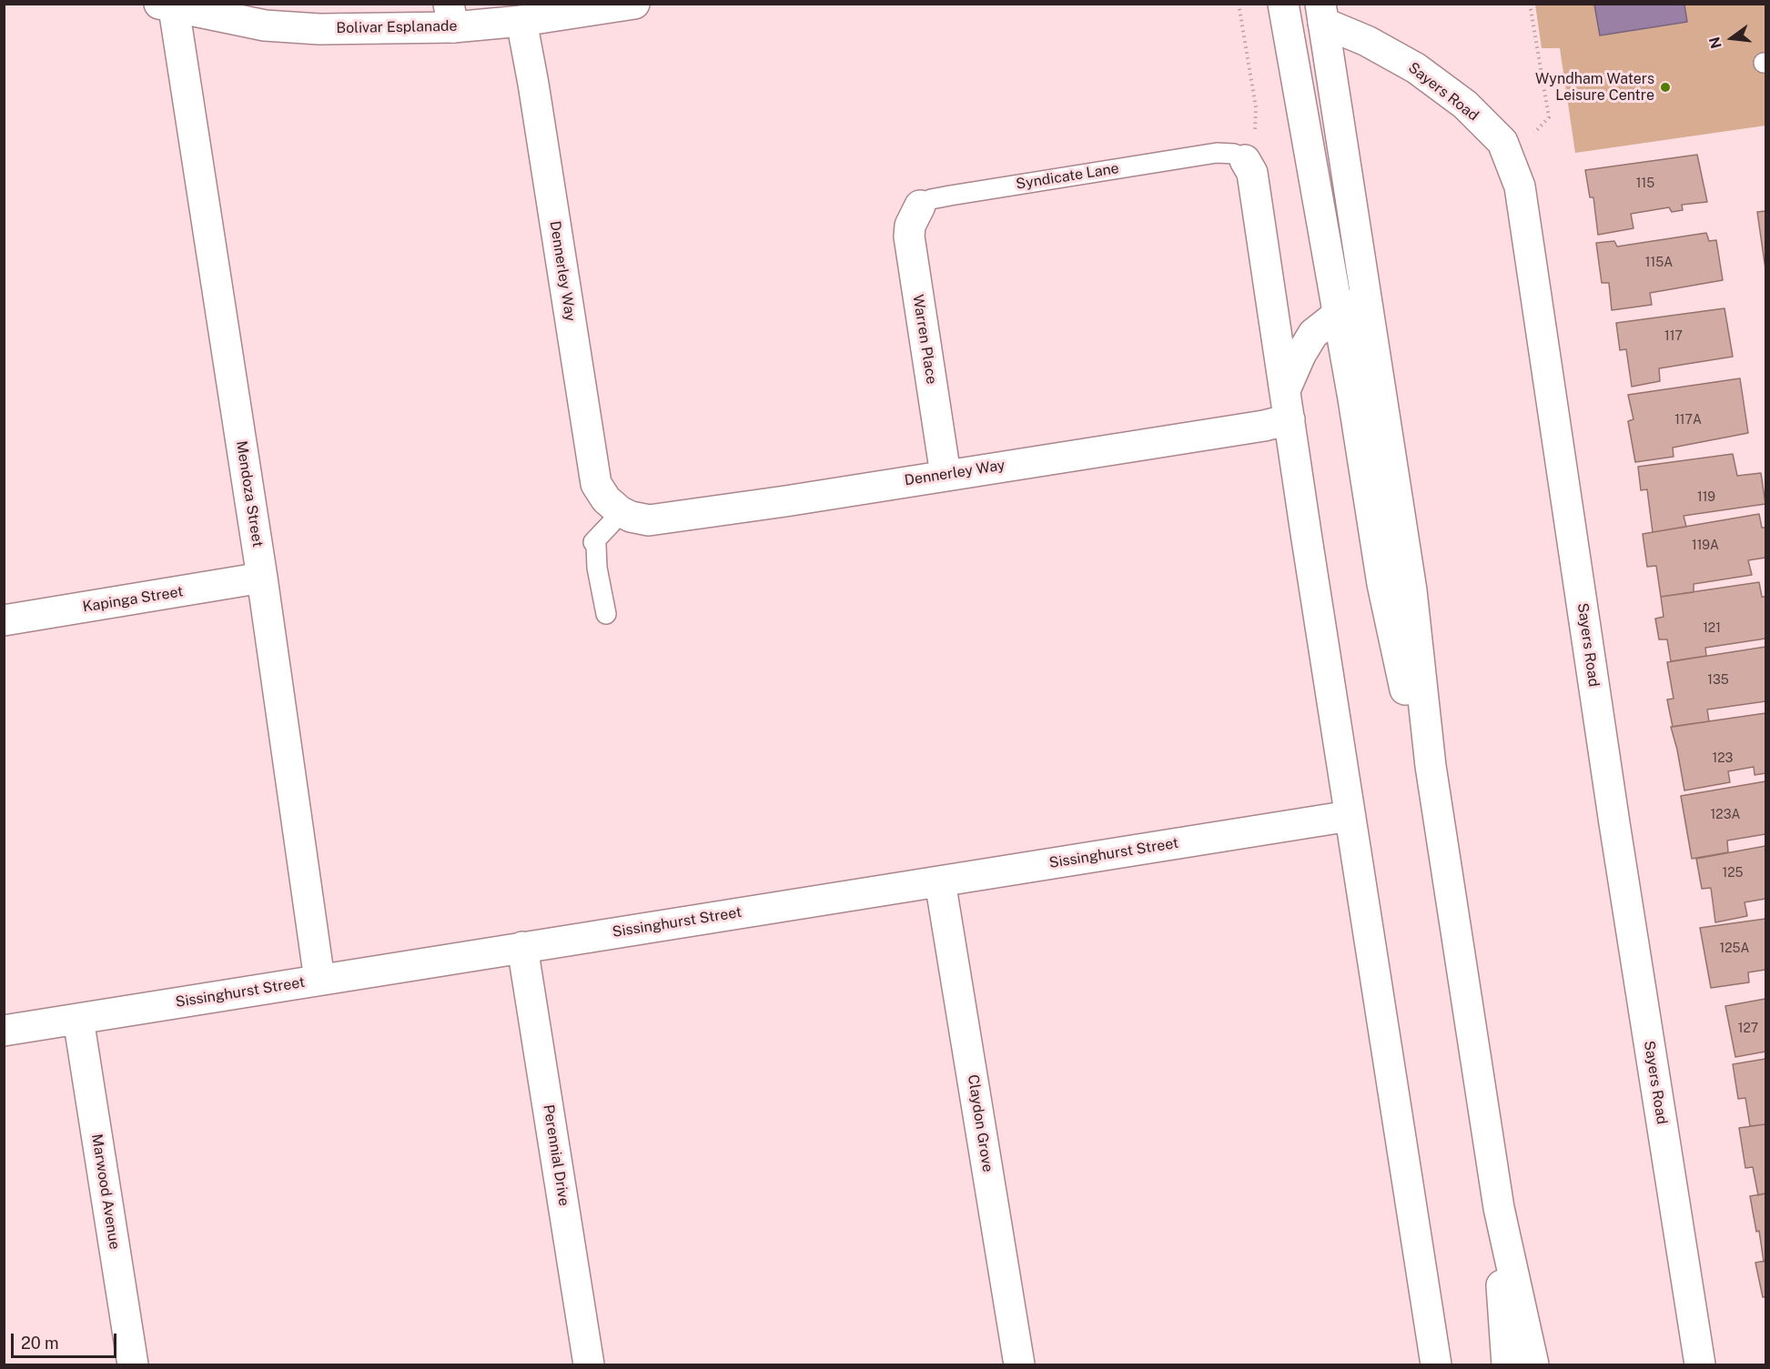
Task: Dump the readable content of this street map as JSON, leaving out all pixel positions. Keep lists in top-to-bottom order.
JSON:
{
  "streets": {
    "street": [
      "Bolivar Esplanade",
      "Sayers Road",
      "Dennerley Way",
      "Warren Place",
      "Mendoza Street",
      "Kapinga Street",
      "Sissinghurst Street",
      "Claydon Grove",
      "Perennial Drive",
      "Marwood Avenue"
    ],
    "lane": ["Syndicate Lane"]
  },
  "crossings": [
    ["Bolivar Esplanade", "Dennerley Way"],
    ["Bolivar Esplanade", "Mendoza Street"],
    ["Syndicate Lane", "Warren Place"],
    ["Dennerley Way", "Warren Place"],
    ["Mendoza Street", "Kapinga Street"],
    ["Mendoza Street", "Sissinghurst Street"],
    ["Sissinghurst Street", "Claydon Grove"],
    ["Sissinghurst Street", "Perennial Drive"],
    ["Sissinghurst Street", "Marwood Avenue"]
  ],
  "places": ["Wyndham Waters Leisure Centre"],
  "house_numbers": [
    "115",
    "115A",
    "117",
    "117A",
    "119",
    "119A",
    "121",
    "135",
    "123",
    "123A",
    "125",
    "125A",
    "127"
  ],
  "scale_bar": "20 m",
  "north": "left"
}
